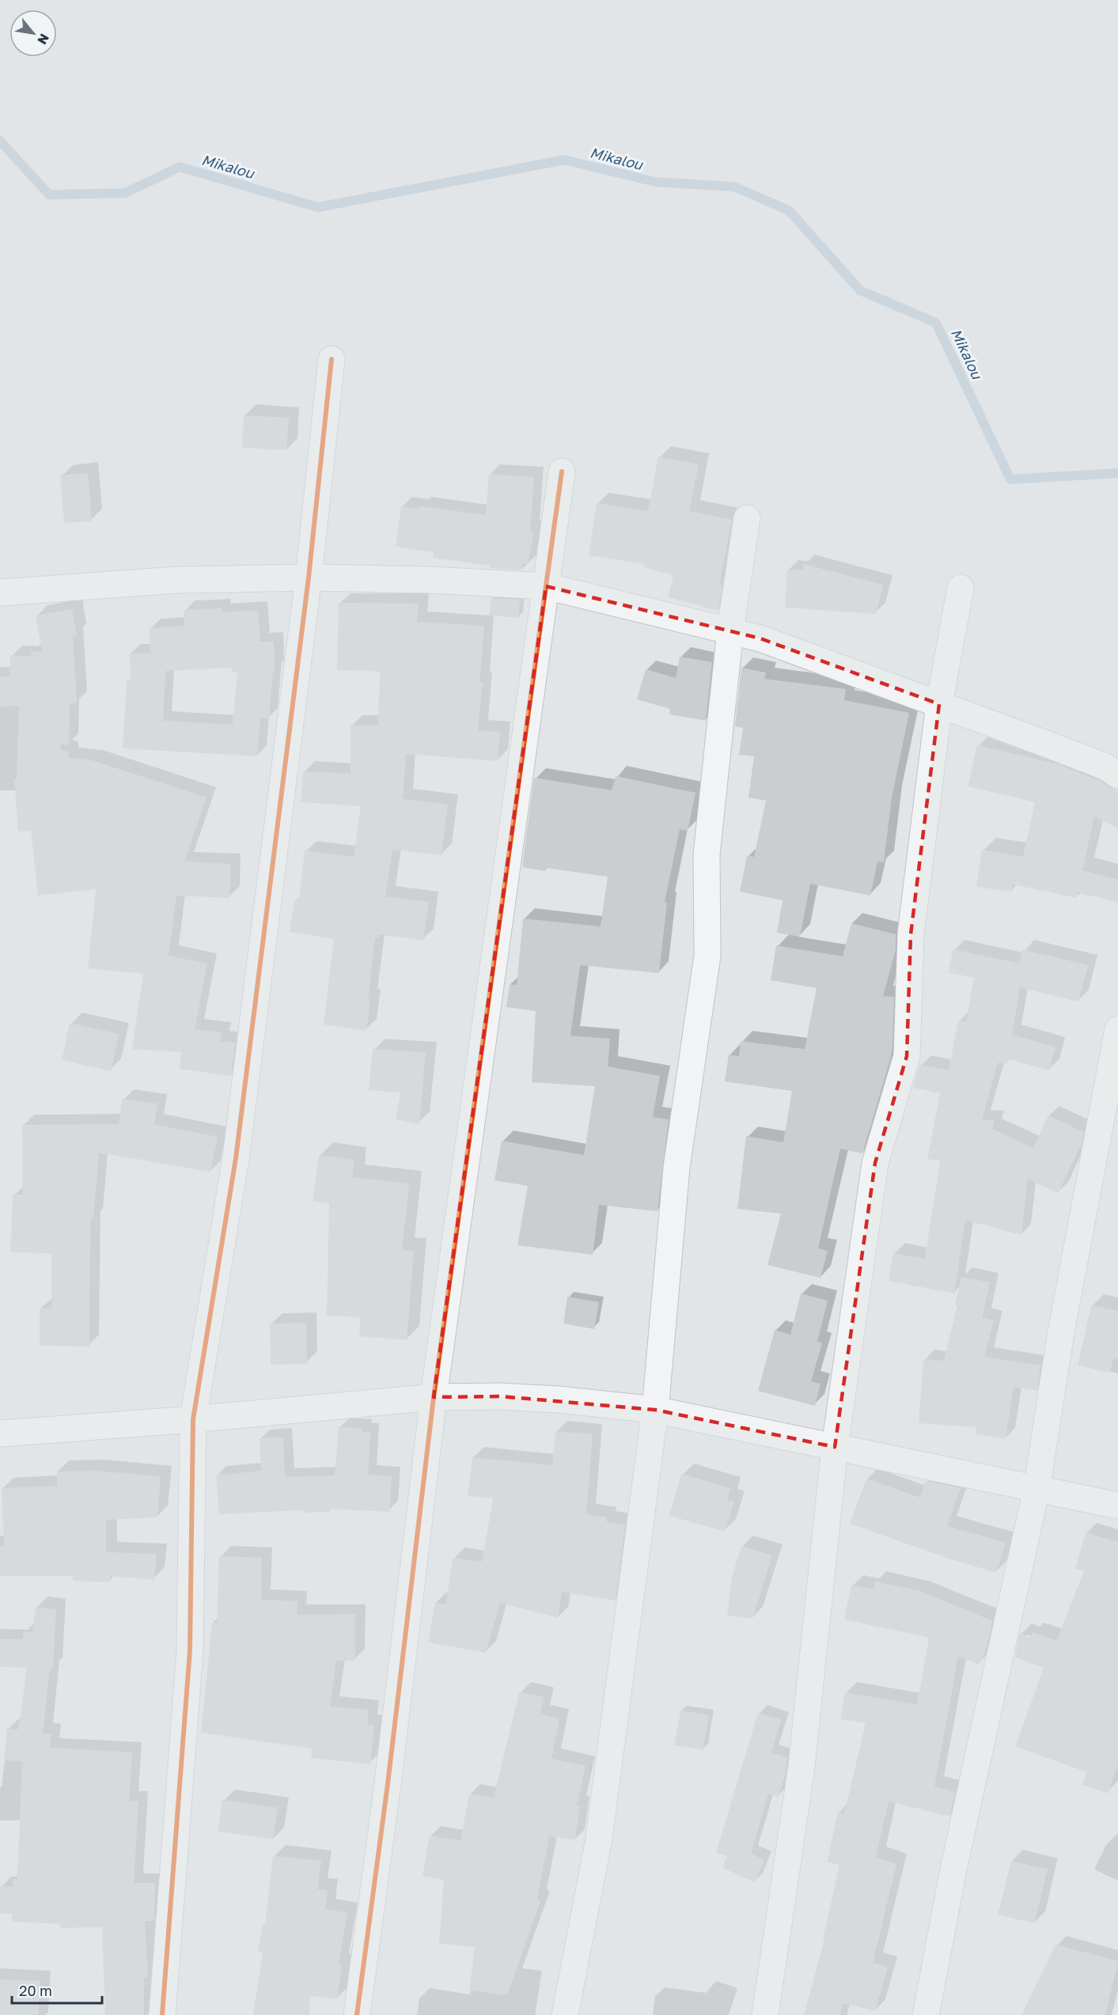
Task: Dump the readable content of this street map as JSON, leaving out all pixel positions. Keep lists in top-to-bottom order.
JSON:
{
  "water": ["Mikalou"],
  "scale_bar": "20 m",
  "north": "bottom right"
}
